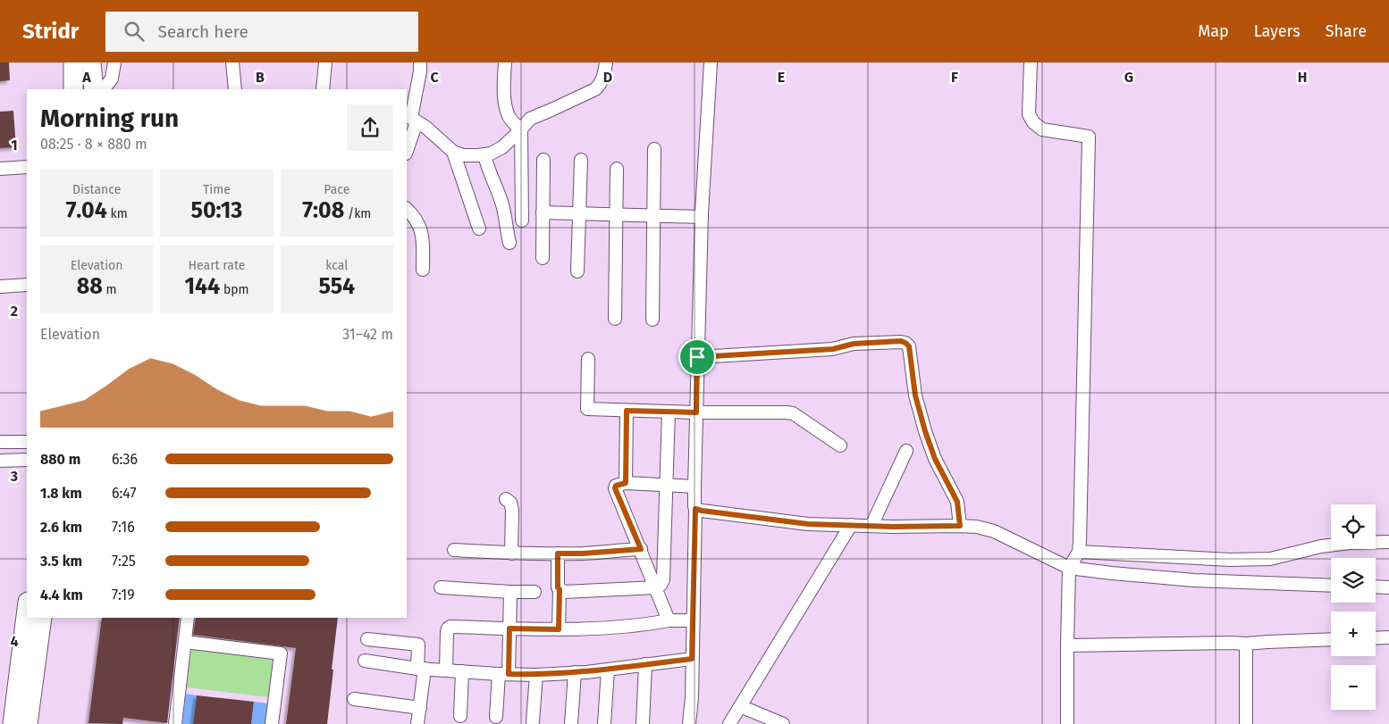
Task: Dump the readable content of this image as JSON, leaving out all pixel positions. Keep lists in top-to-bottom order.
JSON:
{
  "page": {
    "header": "Stridr",
    "search": "Search here",
    "nav": ["Map", "Layers", "Share"],
    "heading": ["Morning run", "08:25 · 8 × 880 m"],
    "stats": [
      ["Distance", "7.04 km"],
      ["Time", "50:13"],
      ["Pace", "7:08 /km"],
      ["Elevation", "88 m"],
      ["Heart rate", "144 bpm"],
      ["kcal", "554"]
    ],
    "chart": ["Elevation", "31–42 m"],
    "list": [
      {
        "name": "880 m",
        "note": "6:36"
      },
      {
        "name": "1.8 km",
        "note": "6:47"
      },
      {
        "name": "2.6 km",
        "note": "7:16"
      },
      {
        "name": "3.5 km",
        "note": "7:25"
      },
      {
        "name": "4.4 km",
        "note": "7:19"
      }
    ],
    "map_buttons": ["+", "−"]
  },
  "grid": {
    "columns": [
      "A",
      "B",
      "C",
      "D",
      "E",
      "F",
      "G",
      "H"
    ],
    "rows": [
      "1",
      "2",
      "3",
      "4"
    ]
  }
}
